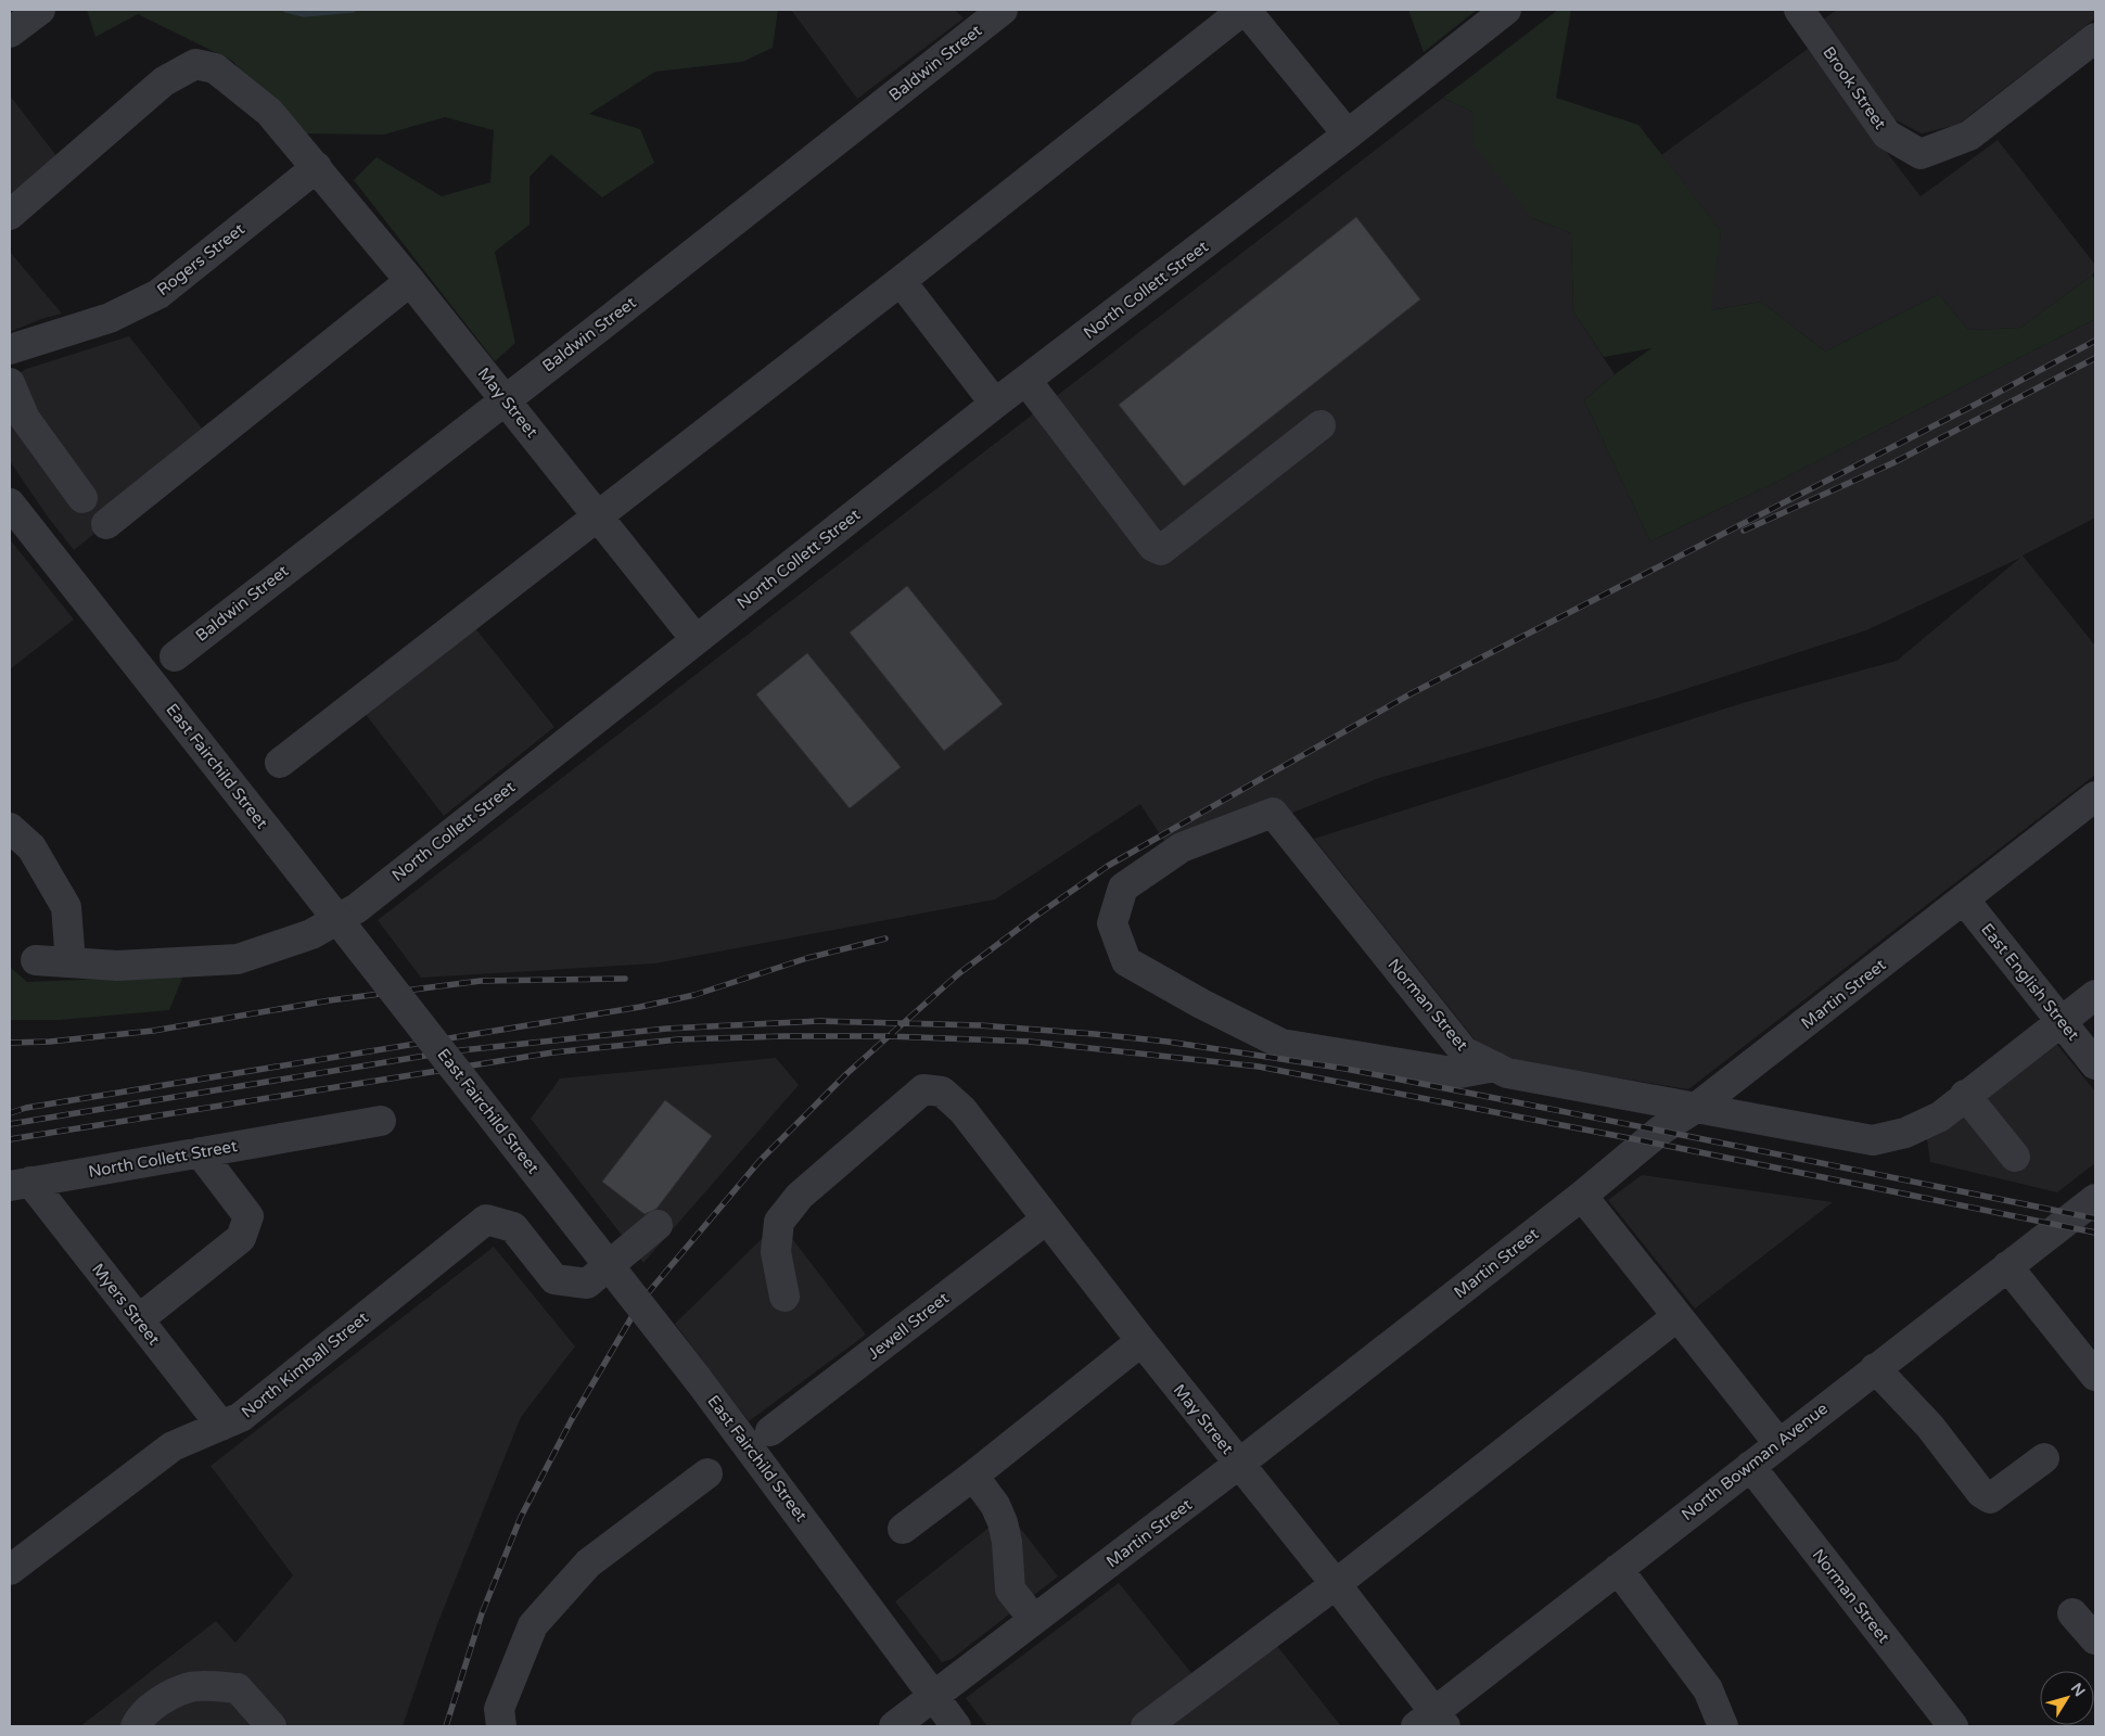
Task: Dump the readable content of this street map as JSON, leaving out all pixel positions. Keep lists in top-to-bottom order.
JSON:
{
  "streets": {
    "street": [
      "Baldwin Street",
      "Brook Street",
      "Rogers Street",
      "North Collett Street",
      "May Street",
      "East Fairchild Street",
      "East English Street",
      "Martin Street",
      "Norman Street",
      "Myers Street",
      "Jewell Street",
      "North Kimball Street",
      "North Bowman Avenue"
    ]
  },
  "crossings": [
    ["Baldwin Street", "May Street"],
    ["Rogers Street", "May Street"],
    ["North Collett Street", "May Street"],
    ["North Collett Street", "Myers Street"],
    ["May Street", "Martin Street"],
    ["May Street", "Jewell Street"],
    ["May Street", "North Bowman Avenue"],
    ["East Fairchild Street", "Martin Street"],
    ["East English Street", "Martin Street"],
    ["East English Street", "Norman Street"],
    ["Martin Street", "Norman Street"],
    ["Norman Street", "North Bowman Avenue"],
    ["Myers Street", "North Kimball Street"]
  ],
  "north": "top right"
}
